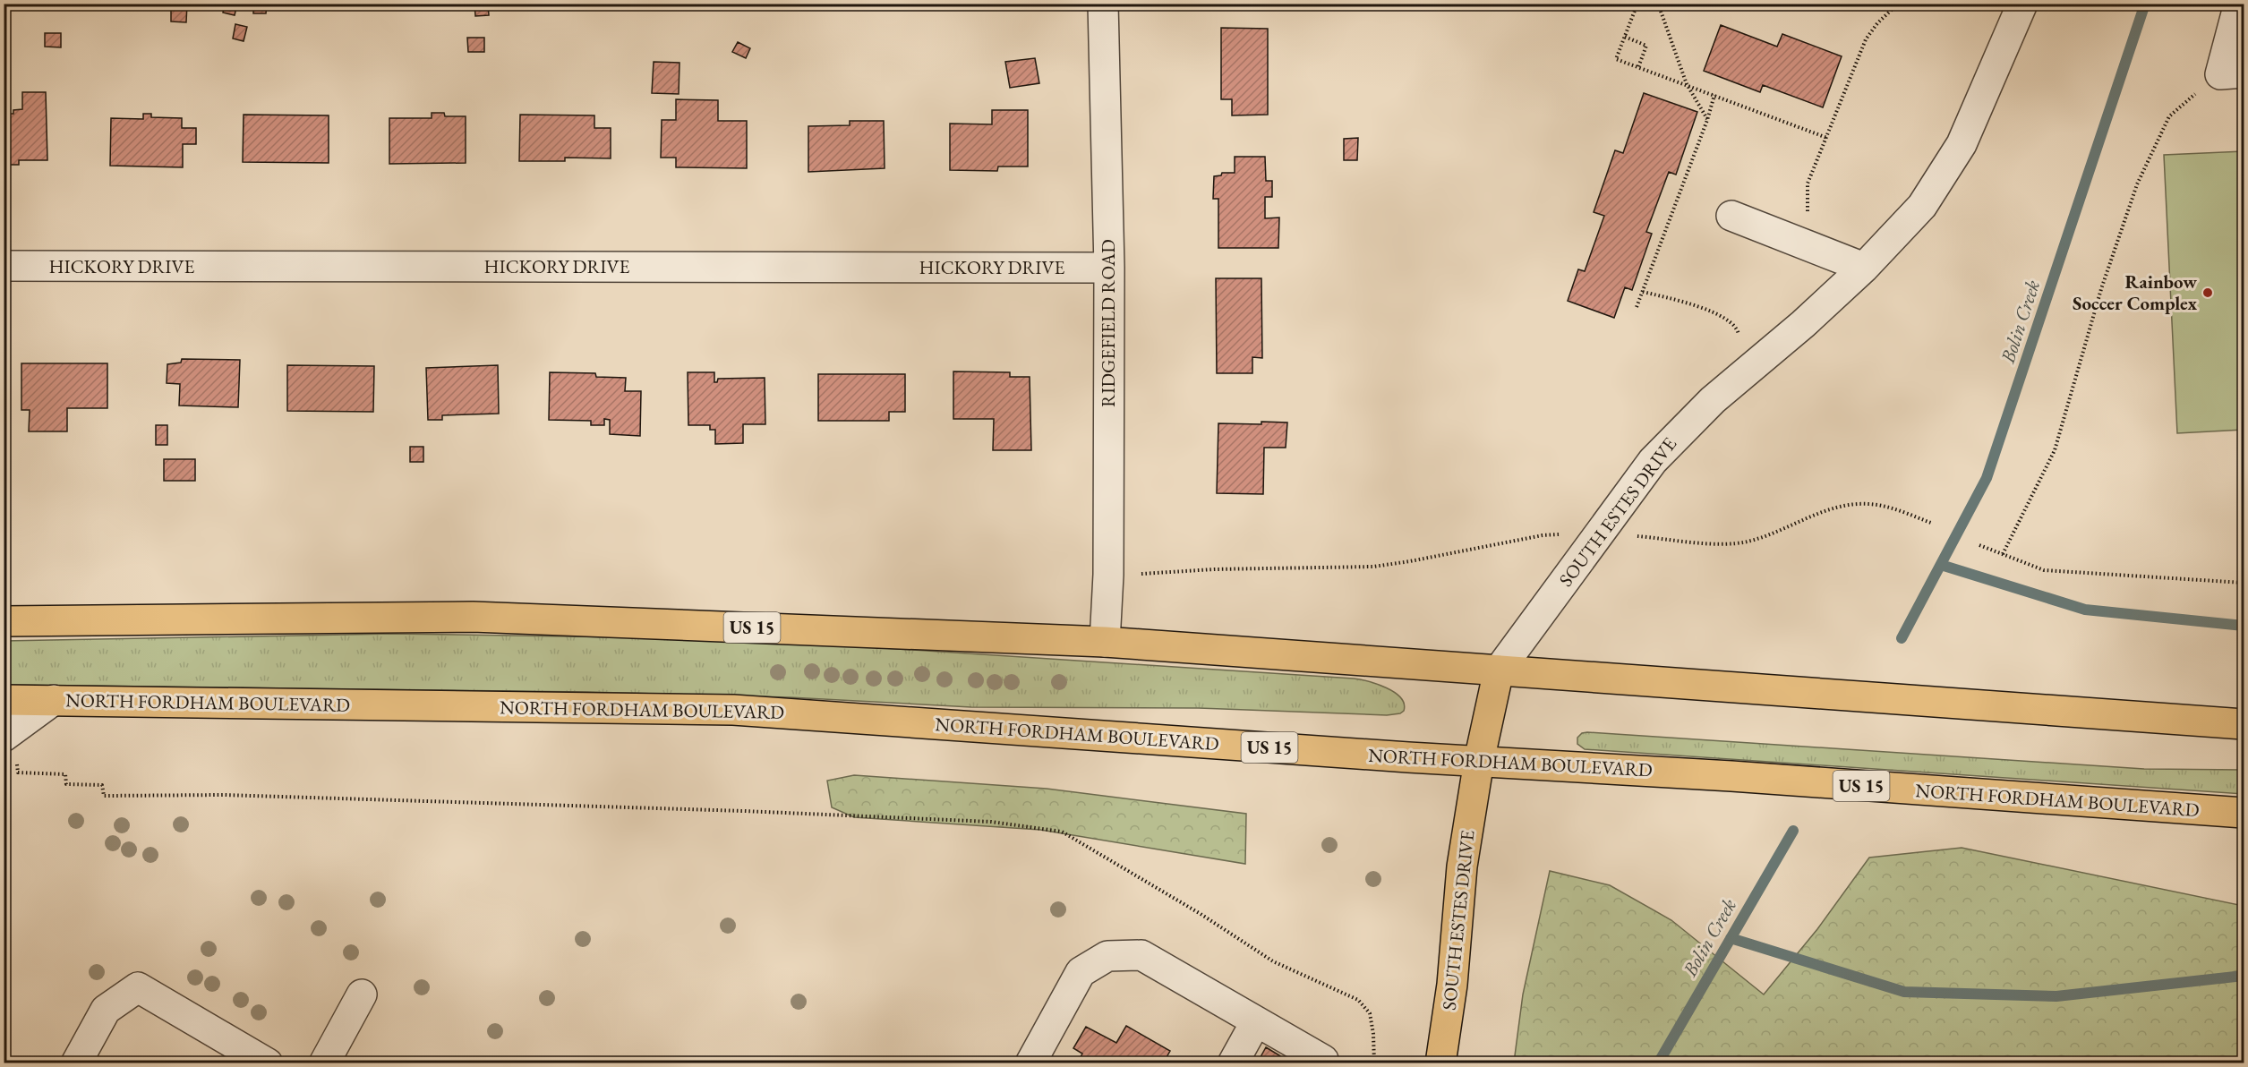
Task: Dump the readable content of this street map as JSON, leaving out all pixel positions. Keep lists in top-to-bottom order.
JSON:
{
  "streets": {
    "main road": ["SOUTH ESTES DRIVE", "US 15", "NORTH FORDHAM BOULEVARD"],
    "street": ["HICKORY DRIVE", "RIDGEFIELD ROAD"]
  },
  "crossings": [
    ["HICKORY DRIVE", "RIDGEFIELD ROAD"],
    ["RIDGEFIELD ROAD", "US 15"],
    ["SOUTH ESTES DRIVE", "US 15"],
    ["SOUTH ESTES DRIVE", "NORTH FORDHAM BOULEVARD"]
  ],
  "water": ["Bolin Creek"],
  "places": ["Rainbow Soccer Complex"]
}
